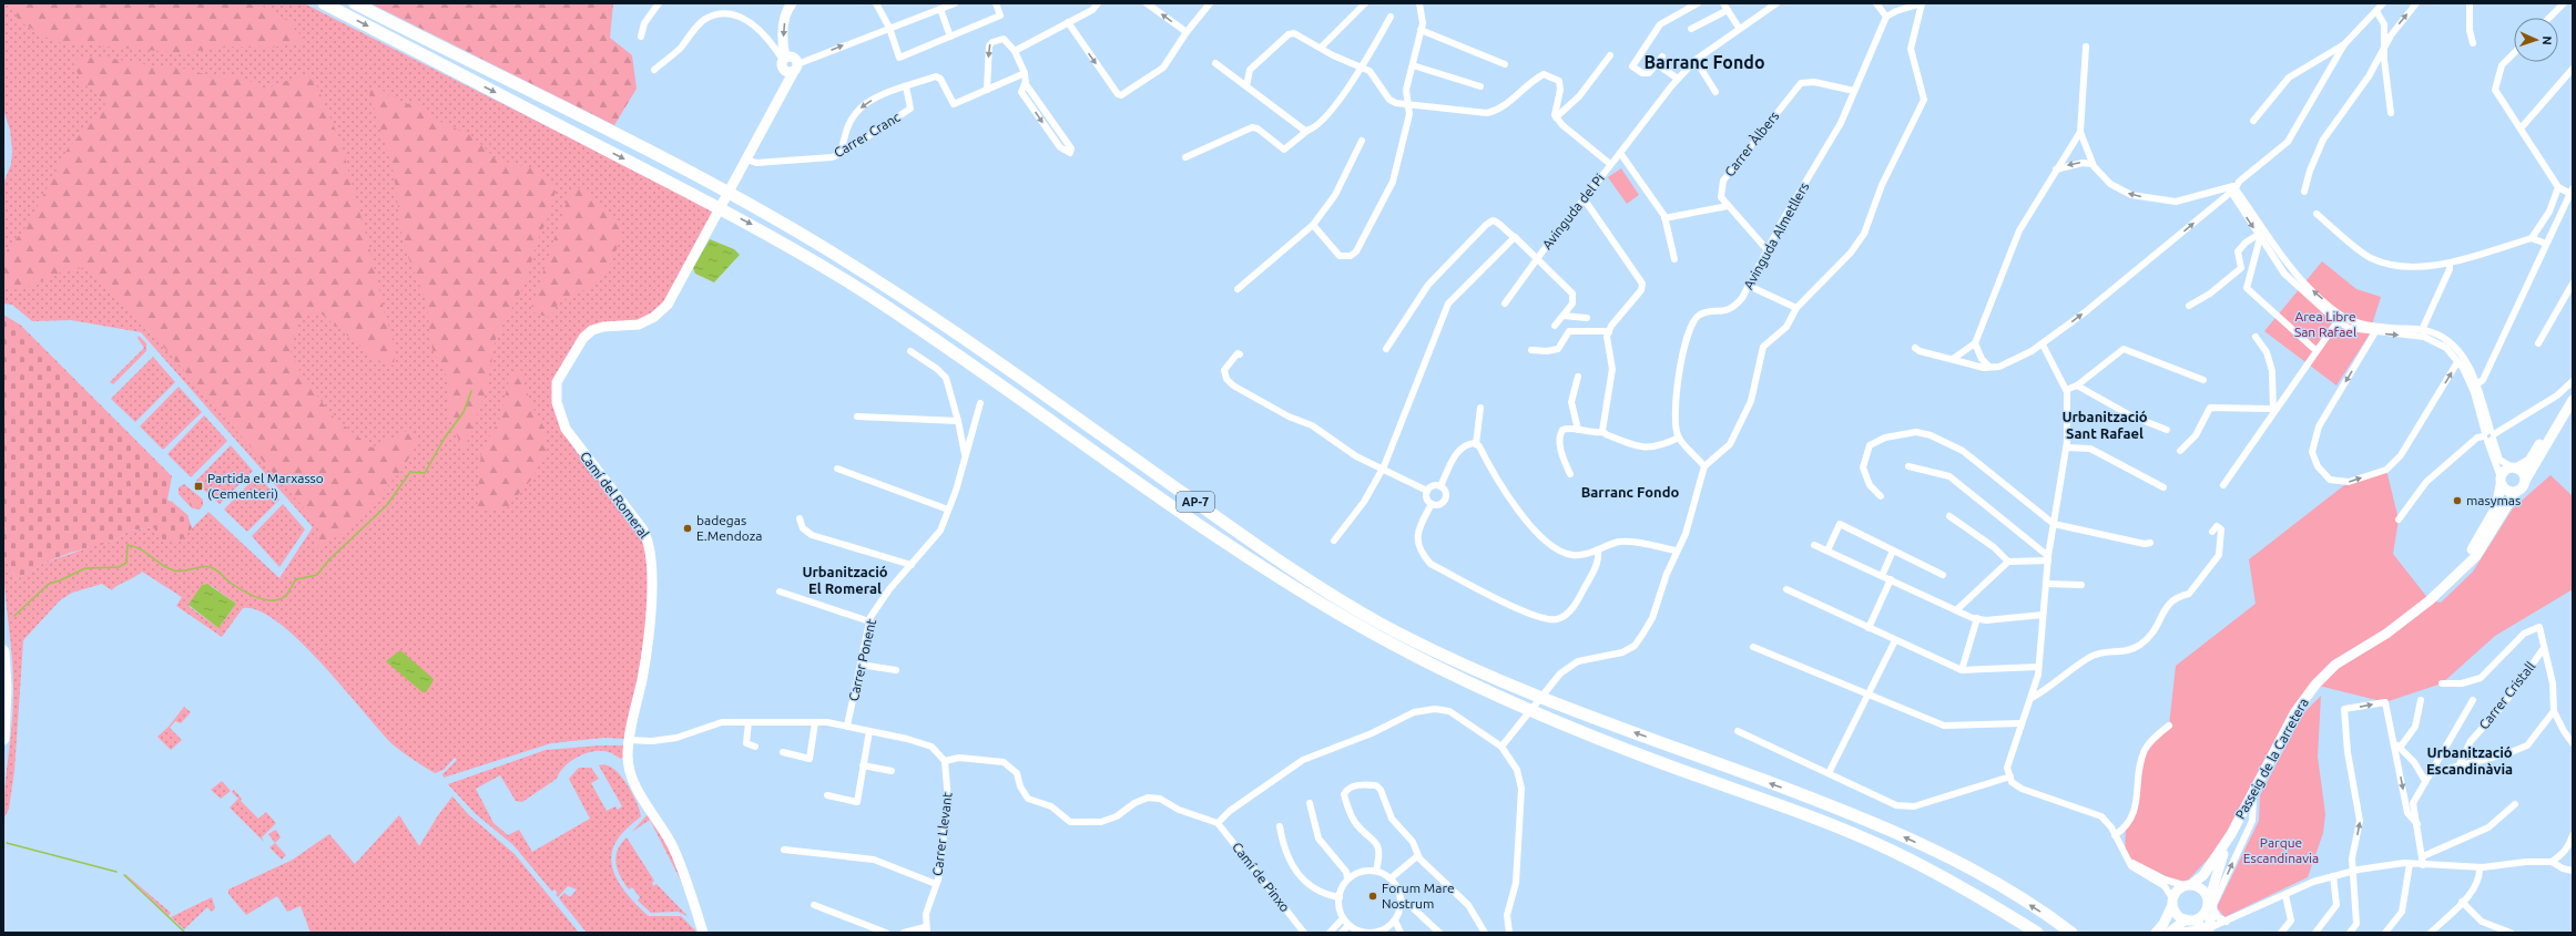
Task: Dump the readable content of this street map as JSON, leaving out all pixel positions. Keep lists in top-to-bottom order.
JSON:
{
  "streets": {
    "highway": ["AP-7"],
    "street": [
      "Carrer Cranc",
      "Carrer Àlbers",
      "Avinguda del Pi",
      "Avinguda Almetllers",
      "Camí del Romeral",
      "Carrer Ponent",
      "Carrer Cristall",
      "Passeig de la Carretera",
      "Carrer Llevant",
      "Camí de Pinxo"
    ]
  },
  "crossings": [
    ["Carrer Cranc", "Camí del Romeral"],
    ["Carrer Àlbers", "Avinguda Almetllers"]
  ],
  "districts": [
    "Barranc Fondo",
    "Urbanització Sant Rafael",
    "Barranc Fondo",
    "Urbanització El Romeral",
    "Urbanització Escandinàvia"
  ],
  "parks": ["Area Libre San Rafael", "Parque Escandinavia"],
  "places": {
    "transit": ["Partida el Marxasso (Cementeri)"],
    "other": ["masymas", "badegas E.Mendoza", "Forum Mare Nostrum"]
  },
  "north": "right"
}
